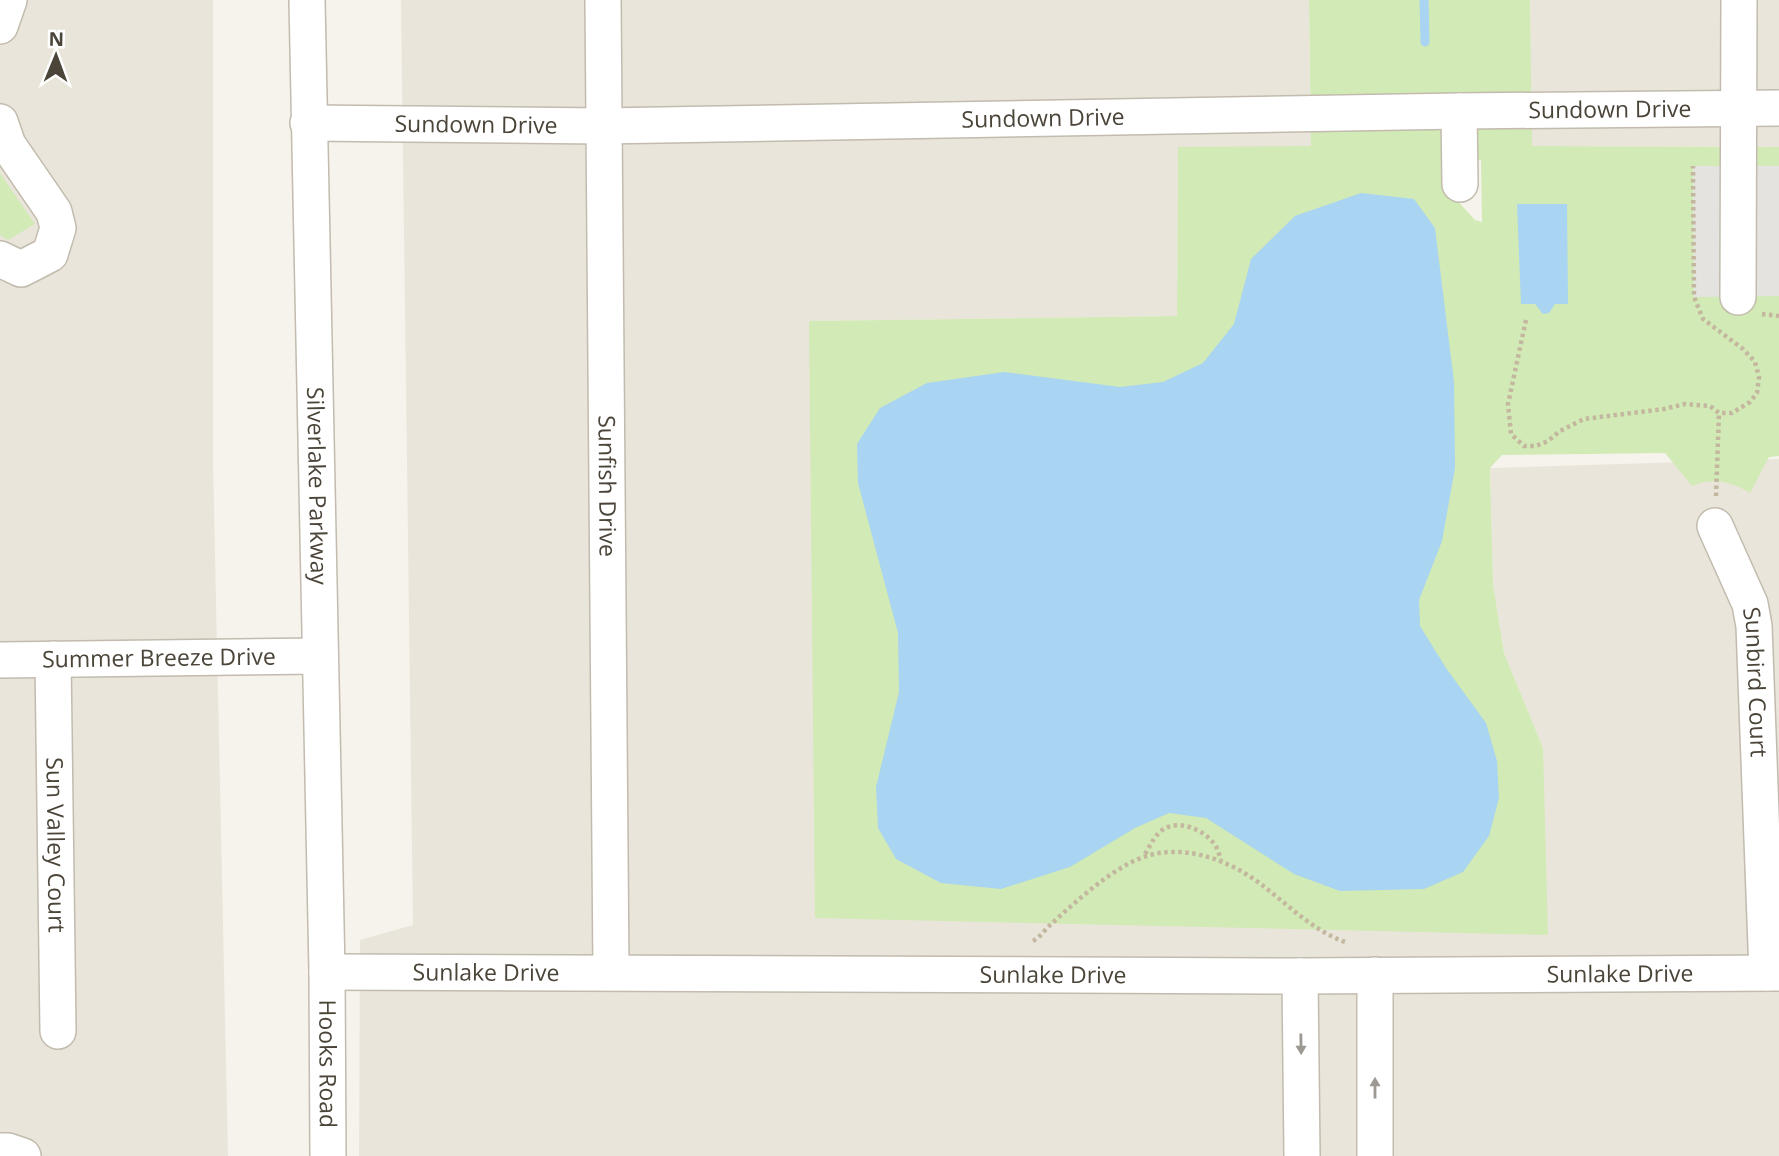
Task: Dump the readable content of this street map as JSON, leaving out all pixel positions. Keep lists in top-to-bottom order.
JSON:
{
  "streets": {
    "street": [
      "Sundown Drive",
      "Silverlake Parkway",
      "Sunfish Drive",
      "Summer Breeze Drive",
      "Sunbird Court",
      "Sun Valley Court",
      "Sunlake Drive",
      "Hooks Road"
    ]
  },
  "crossings": [
    ["Sundown Drive", "Silverlake Parkway"],
    ["Sundown Drive", "Sunfish Drive"],
    ["Silverlake Parkway", "Summer Breeze Drive"],
    ["Silverlake Parkway", "Sunlake Drive"],
    ["Silverlake Parkway", "Hooks Road"],
    ["Sunfish Drive", "Sunlake Drive"],
    ["Summer Breeze Drive", "Sun Valley Court"],
    ["Sunbird Court", "Sunlake Drive"],
    ["Sunlake Drive", "Hooks Road"]
  ],
  "north": "top"
}
